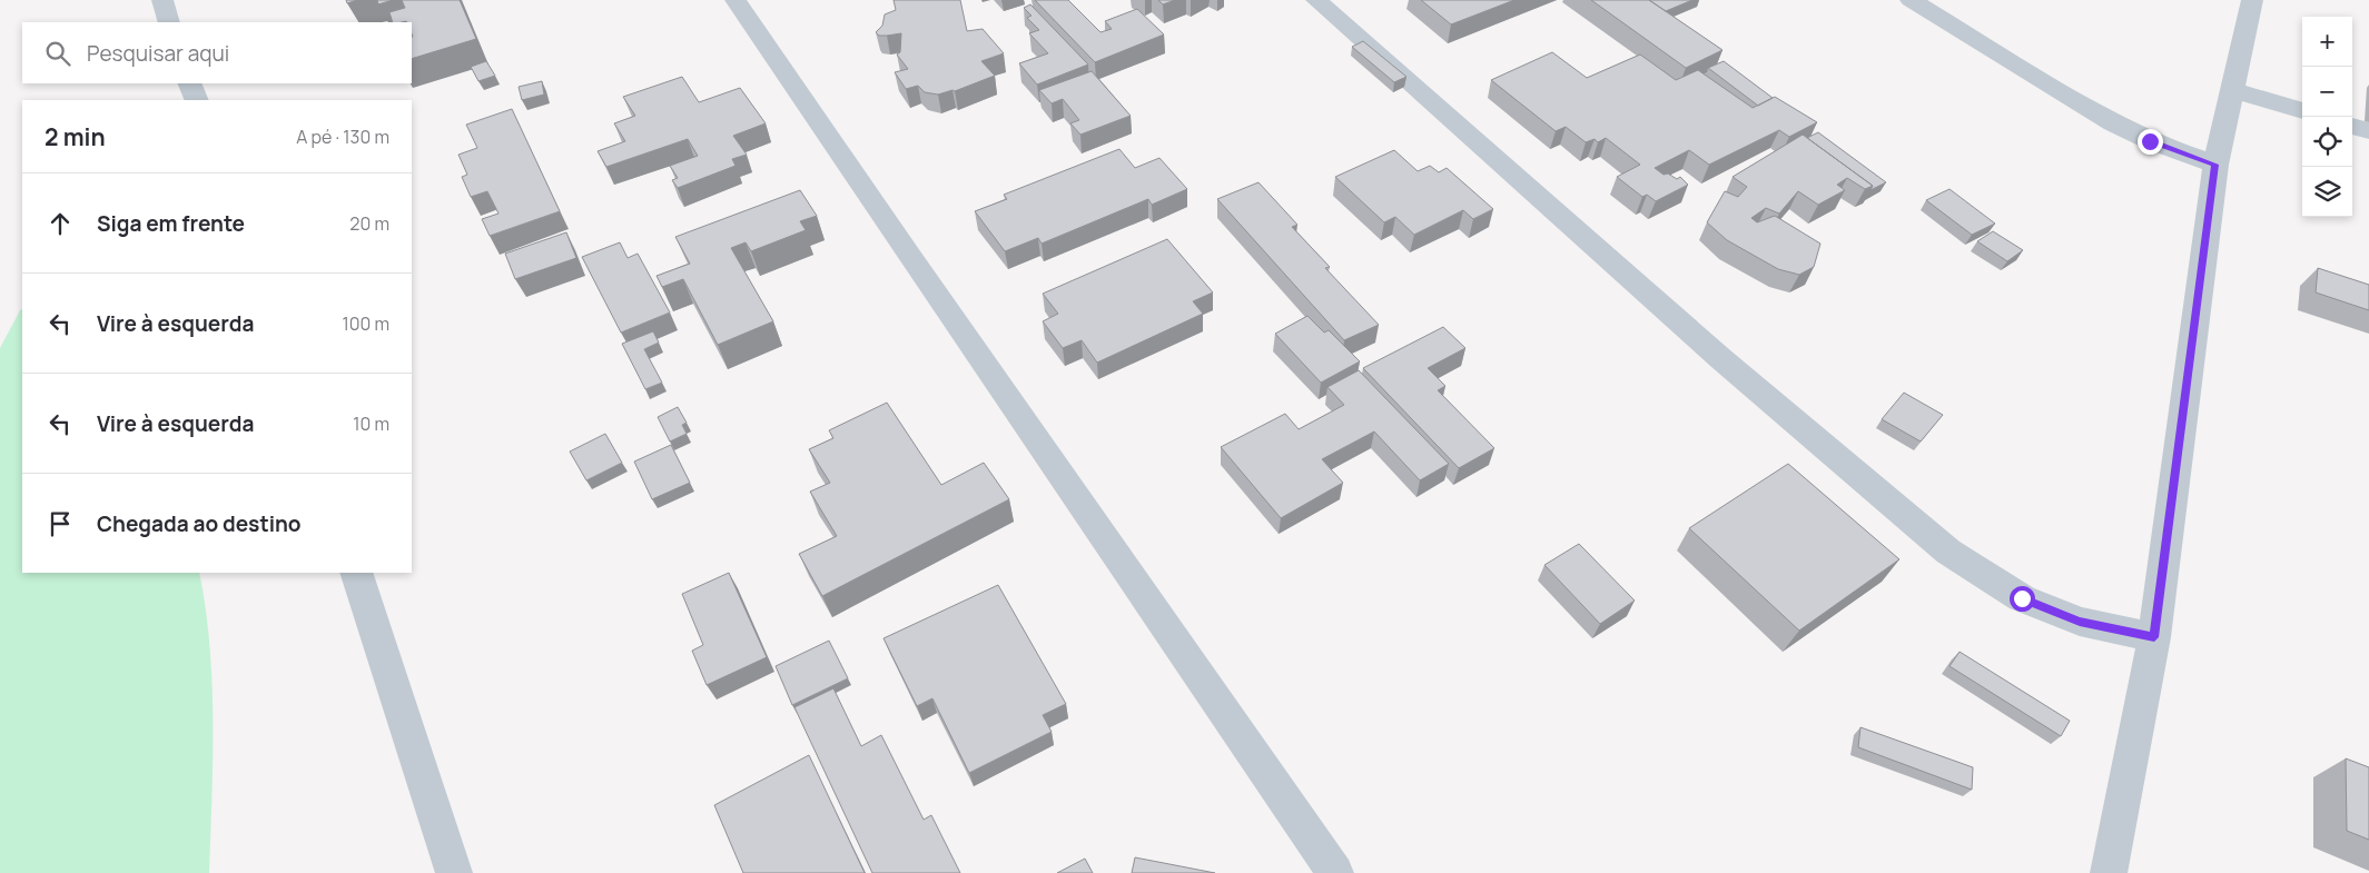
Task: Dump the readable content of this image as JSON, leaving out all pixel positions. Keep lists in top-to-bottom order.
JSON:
{
  "page": {
    "map_buttons": ["+", "−"],
    "search": "Pesquisar aqui",
    "heading": ["2 min", "A pé · 130 m"],
    "list": [
      ["Siga em frente", "20 m"],
      ["Vire à esquerda", "100 m"],
      ["Vire à esquerda", "10 m"],
      "Chegada ao destino"
    ]
  }
}
